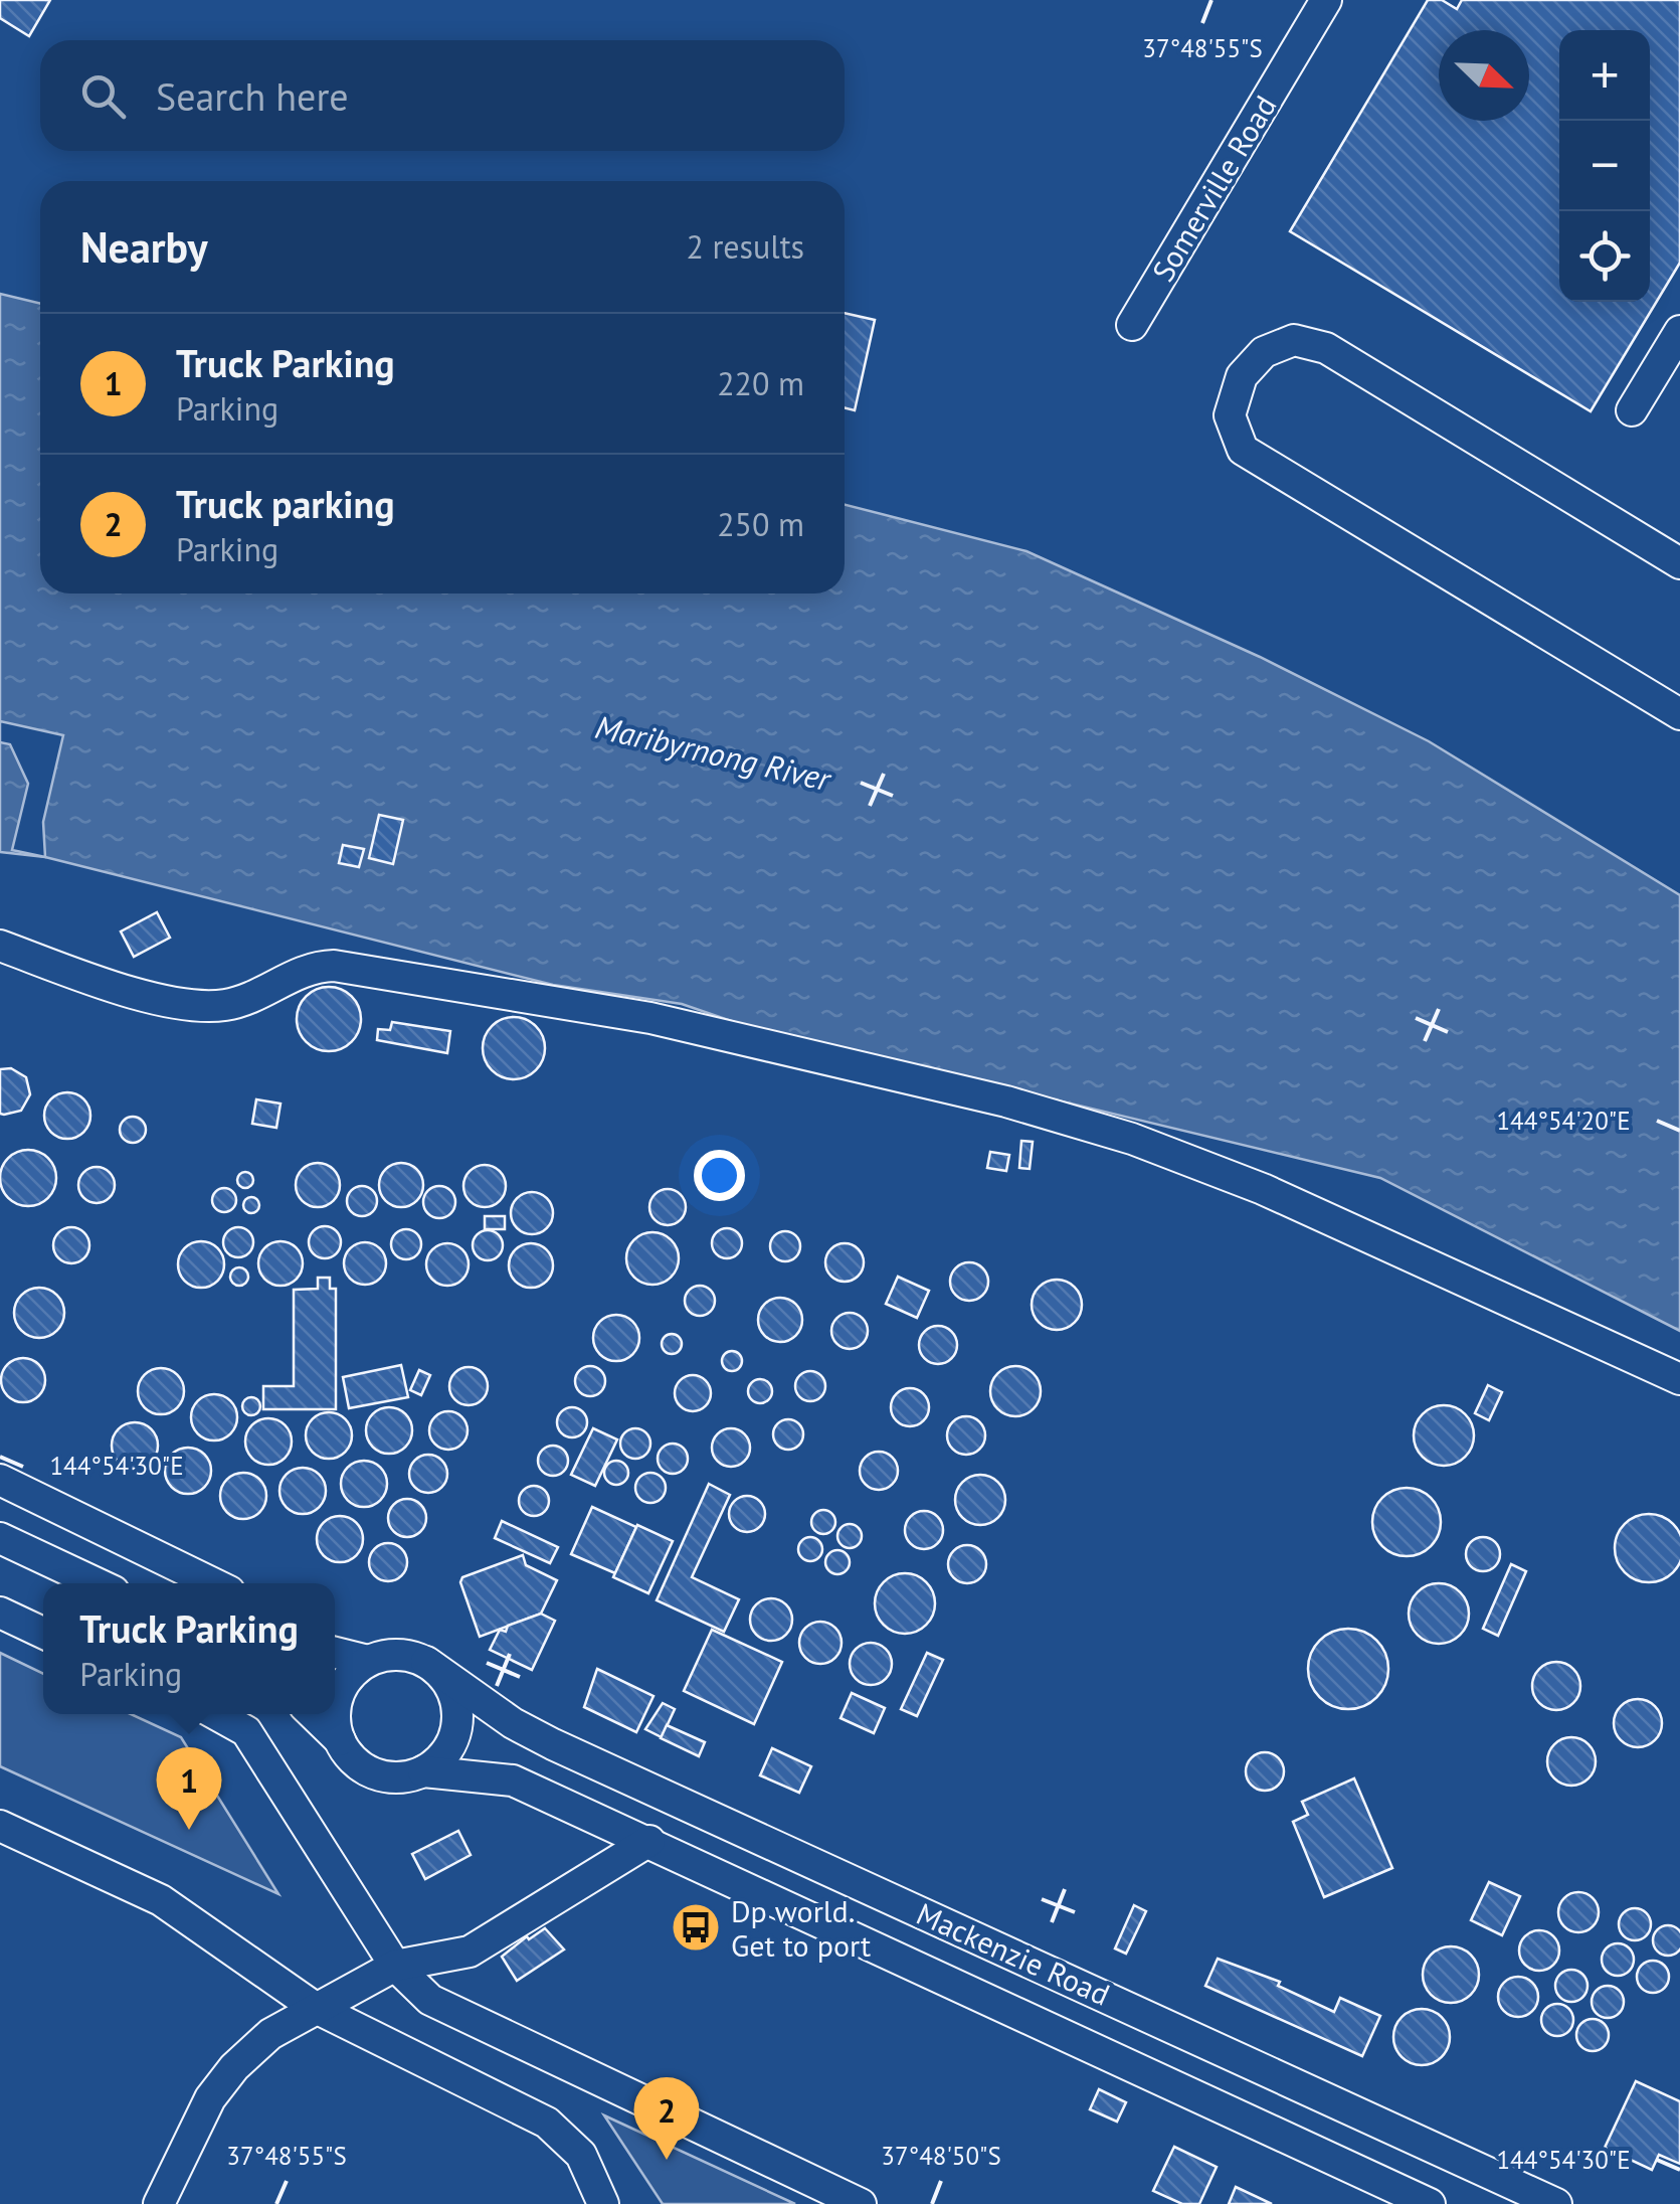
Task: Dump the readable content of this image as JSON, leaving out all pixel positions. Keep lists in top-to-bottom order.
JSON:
{
  "streets": {
    "street": ["Somerville Road", "Mackenzie Road"]
  },
  "water": ["Maribyrnong River"],
  "places": {
    "bus stop": ["Dp world. Get to port"]
  },
  "north": "bottom right",
  "page": {
    "map_buttons": ["+", "−"],
    "search": "Search here",
    "heading": ["Nearby", "2 results"],
    "list": [
      {
        "mark": "1",
        "name": "Truck Parking",
        "note": "Parking",
        "value": "220 m"
      },
      {
        "mark": "2",
        "name": "Truck parking",
        "note": "Parking",
        "value": "250 m"
      }
    ],
    "popup": ["Truck Parking", "Parking"],
    "pins": ["1", "2"]
  },
  "coordinates": [
    "37°48'55\"S",
    "144°54'20\"E",
    "144°54'30\"E",
    "37°48'50\"S"
  ]
}
